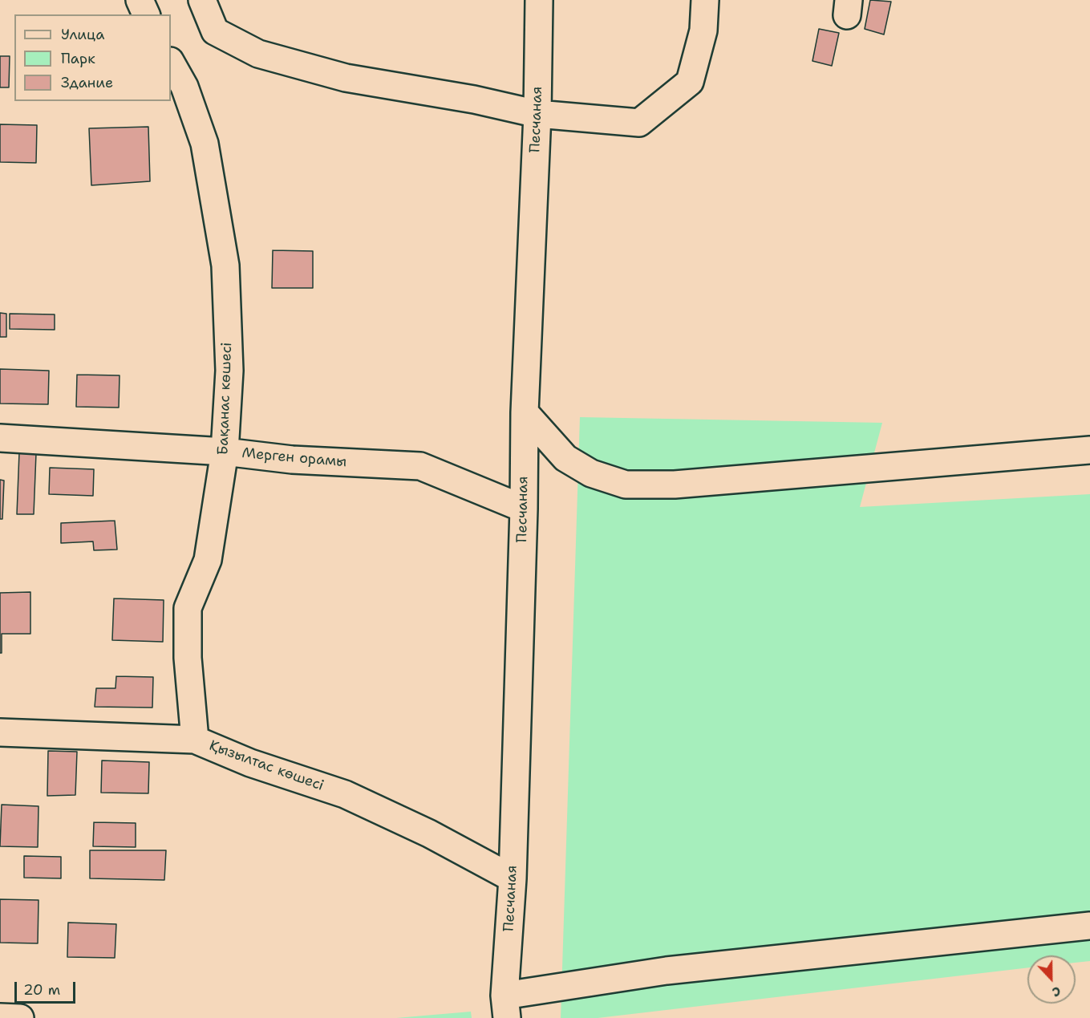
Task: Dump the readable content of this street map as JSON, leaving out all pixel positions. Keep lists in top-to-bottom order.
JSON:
{
  "streets": {
    "street": [
      "Песчаная",
      "Бақанас көшесі",
      "Мерген орамы",
      "Қызылтас көшесі"
    ]
  },
  "crossings": [
    ["Песчаная", "Мерген орамы"],
    ["Песчаная", "Қызылтас көшесі"],
    ["Бақанас көшесі", "Мерген орамы"],
    ["Бақанас көшесі", "Қызылтас көшесі"]
  ],
  "legend": ["Улица", "Парк", "Здание"],
  "scale_bar": "20 m",
  "north": "bottom"
}
